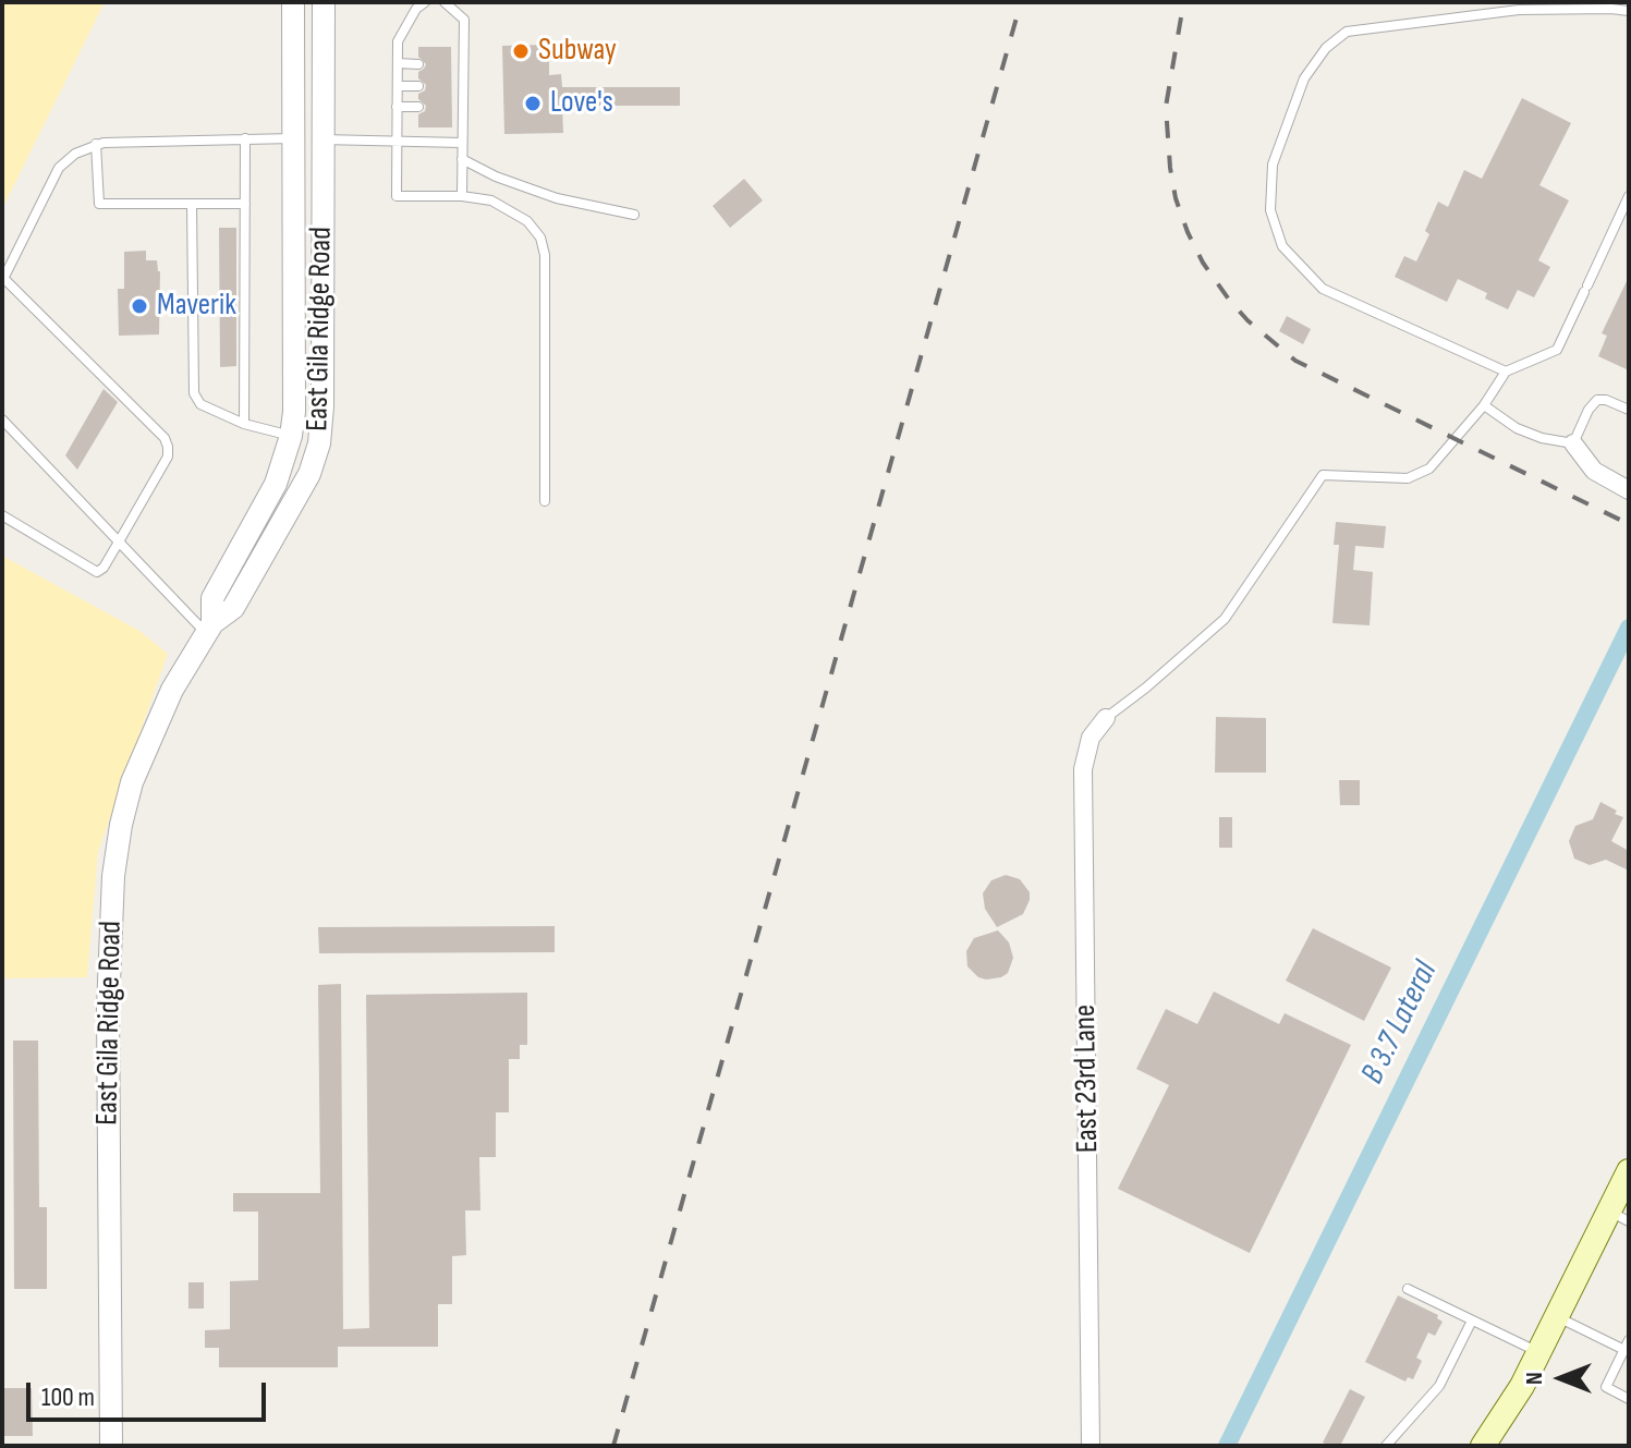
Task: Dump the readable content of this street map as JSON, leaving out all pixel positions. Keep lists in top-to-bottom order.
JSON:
{
  "streets": {
    "street": ["East Gila Ridge Road", "East 23rd Lane"]
  },
  "water": ["B 3.7 Lateral"],
  "places": ["Subway", "Love's", "Maverik"],
  "scale_bar": "100 m",
  "north": "left"
}
